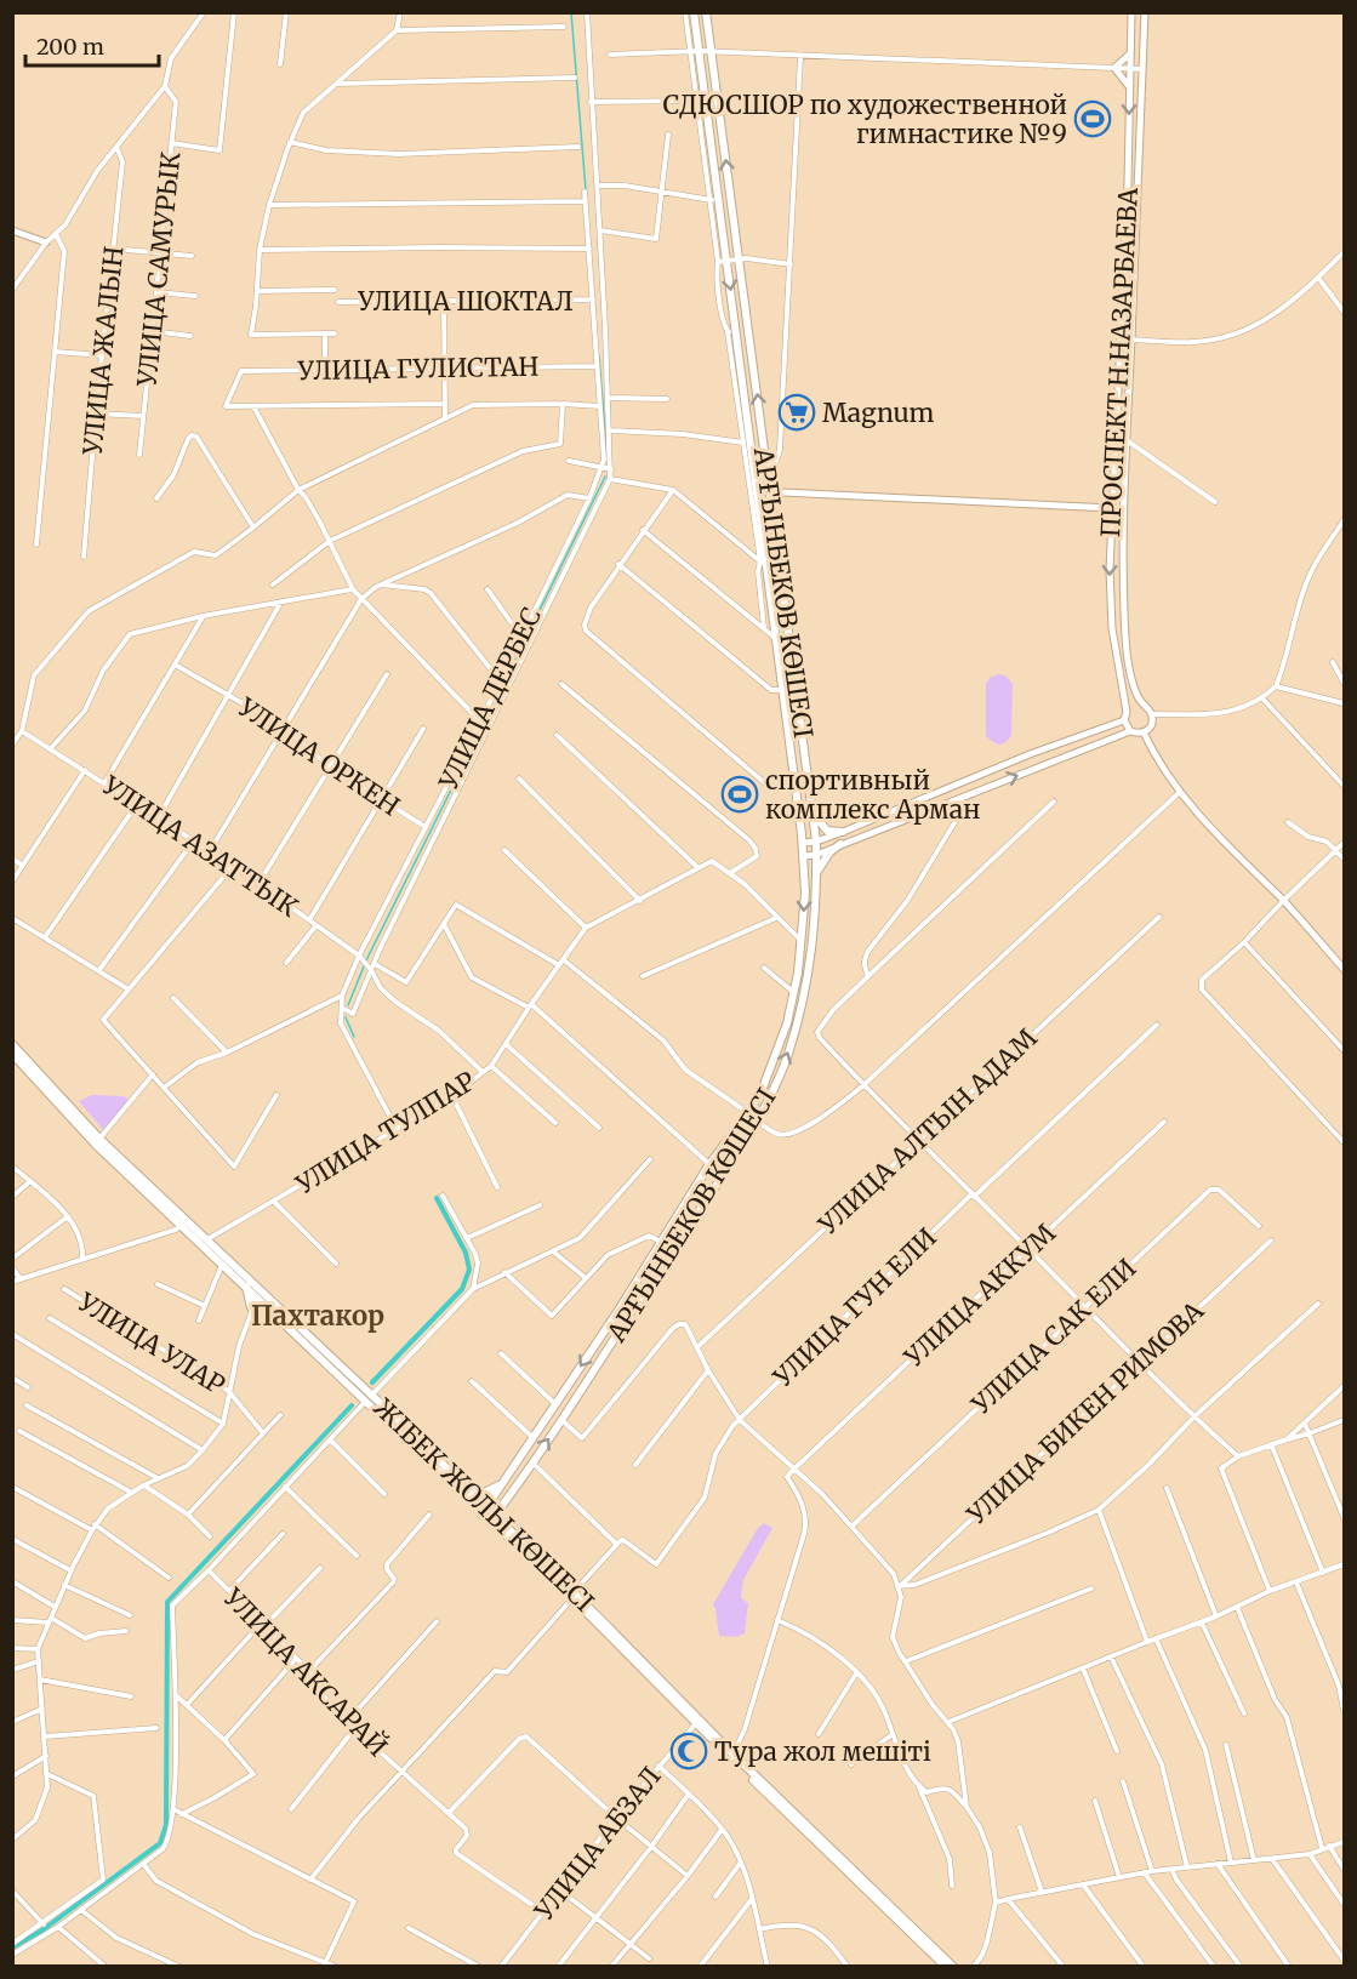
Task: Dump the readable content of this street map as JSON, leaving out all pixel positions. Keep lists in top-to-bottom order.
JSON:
{
  "streets": {
    "main road": ["ПРОСПЕКТ Н.НАЗАРБАЕВА", "АРҒЫНБЕКОВ КӨШЕСІ", "ЖІБЕК ЖОЛЫ КӨШЕСІ"],
    "street": [
      "УЛИЦА САМУРЫК",
      "УЛИЦА ШОКТАЛ",
      "УЛИЦА ЖАЛЫН",
      "УЛИЦА ГУЛИСТАН",
      "УЛИЦА ДЕРБЕС",
      "УЛИЦА ОРКЕН",
      "УЛИЦА АЗАТТЫК",
      "УЛИЦА АЛТЫН АДАМ",
      "УЛИЦА ТУЛПАР",
      "УЛИЦА АККУМ",
      "УЛИЦА ГУН ЕЛИ",
      "УЛИЦА САК ЕЛИ",
      "УЛИЦА УЛАР",
      "УЛИЦА БИКЕН РИМОВА",
      "УЛИЦА АКСАРАЙ",
      "УЛИЦА АБЗАЛ"
    ]
  },
  "crossings": [
    ["УЛИЦА ШОКТАЛ", "УЛИЦА ДЕРБЕС"],
    ["УЛИЦА ГУЛИСТАН", "УЛИЦА ДЕРБЕС"],
    ["АРҒЫНБЕКОВ КӨШЕСІ", "ЖІБЕК ЖОЛЫ КӨШЕСІ"],
    ["УЛИЦА ДЕРБЕС", "УЛИЦА ОРКЕН"],
    ["УЛИЦА ДЕРБЕС", "УЛИЦА АЗАТТЫК"],
    ["УЛИЦА АЗАТТЫК", "УЛИЦА ТУЛПАР"],
    ["УЛИЦА ТУЛПАР", "ЖІБЕК ЖОЛЫ КӨШЕСІ"],
    ["ЖІБЕК ЖОЛЫ КӨШЕСІ", "УЛИЦА АБЗАЛ"],
    ["УЛИЦА АКСАРАЙ", "УЛИЦА АБЗАЛ"]
  ],
  "districts": ["Пахтакор"],
  "places": {
    "sports": ["СДЮСШОР по художественной гимнастике №9", "спортивный комплекс Арман"],
    "supermarket": ["Magnum"],
    "mosque": ["Тура жол мешіті"]
  },
  "scale_bar": "200 m"
}
